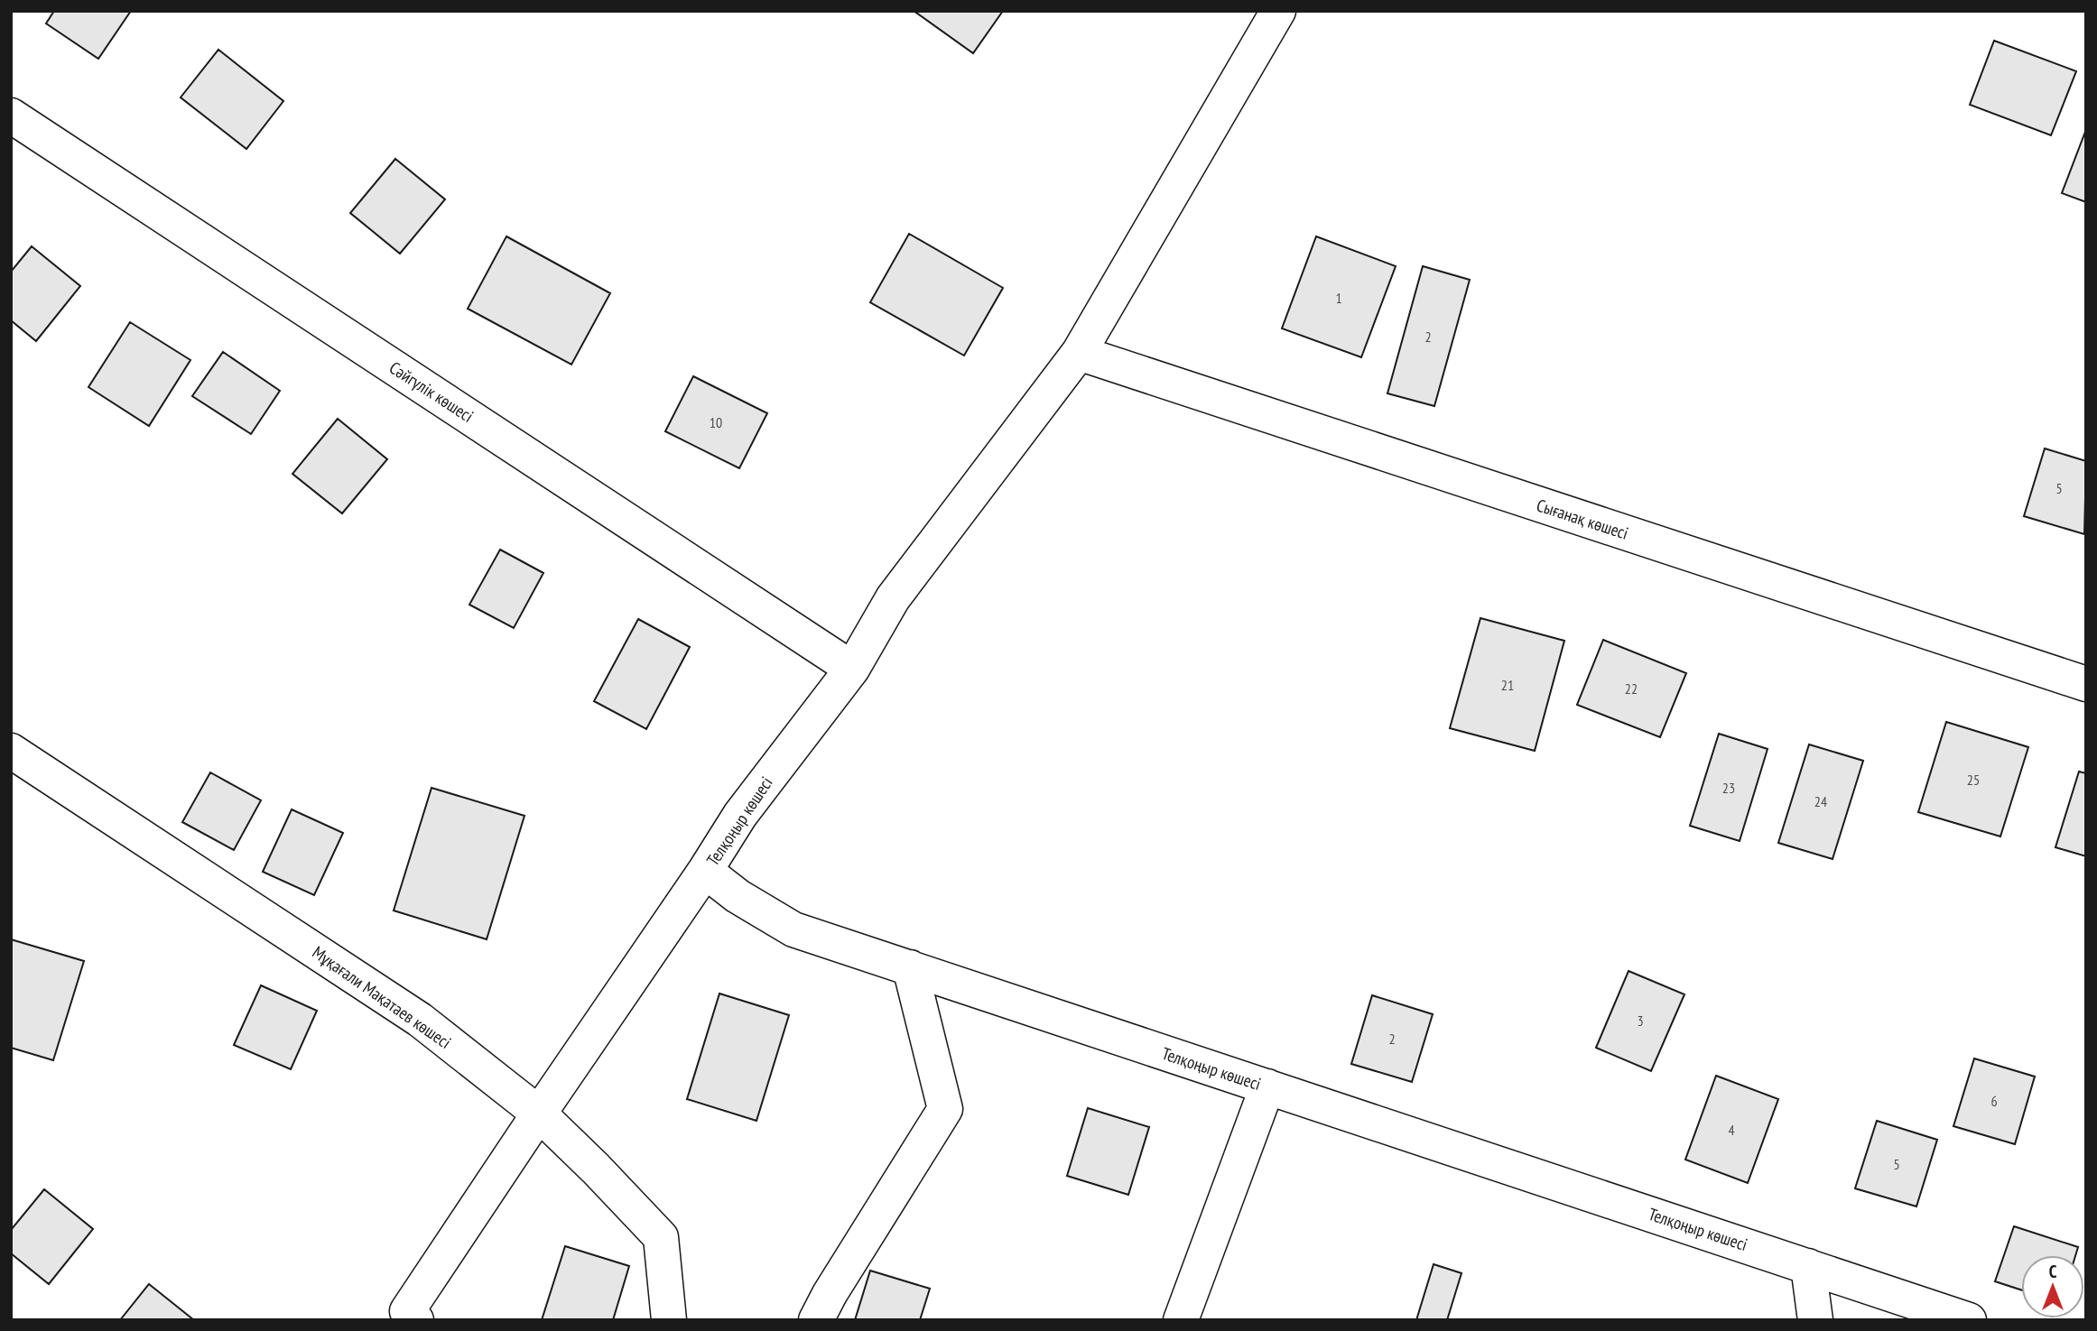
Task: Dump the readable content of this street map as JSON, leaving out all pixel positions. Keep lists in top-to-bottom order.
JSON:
{
  "streets": {
    "street": [
      "Сәйгүлік көшесі",
      "Сығанақ көшесі",
      "Телқоңыр көшесі",
      "Мұқағали Мақатаев көшесі"
    ]
  },
  "crossings": [
    ["Сәйгүлік көшесі", "Телқоңыр көшесі"],
    ["Сығанақ көшесі", "Телқоңыр көшесі"]
  ],
  "house_numbers": [
    "1",
    "2",
    "10",
    "5",
    "21",
    "22",
    "25",
    "23",
    "24",
    "3",
    "2",
    "6",
    "4",
    "5"
  ],
  "north": "top"
}
